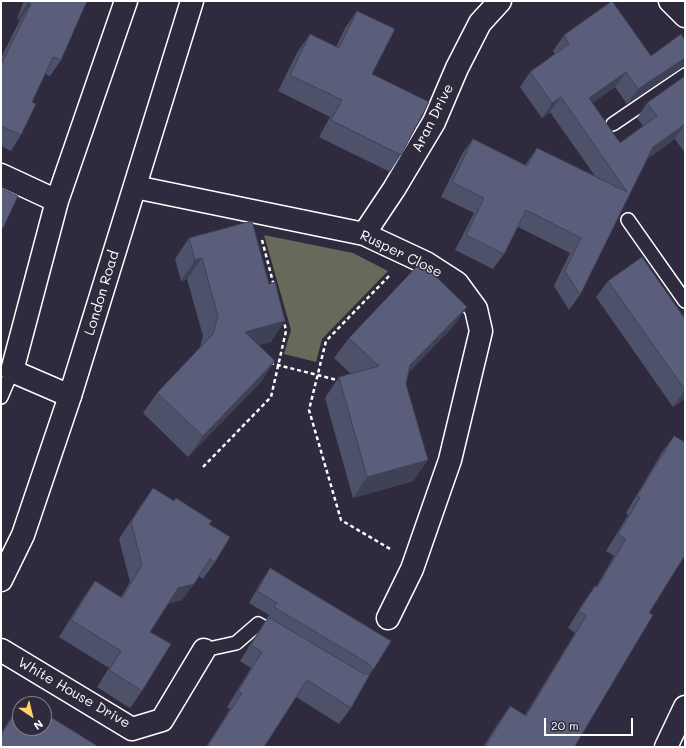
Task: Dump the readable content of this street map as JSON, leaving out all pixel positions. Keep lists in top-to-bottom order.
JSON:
{
  "streets": {
    "street": [
      "Aran Drive",
      "Rusper Close",
      "London Road",
      "White House Drive"
    ]
  },
  "crossings": [
    ["Aran Drive", "Rusper Close"],
    ["Rusper Close", "London Road"]
  ],
  "scale_bar": "20 m",
  "north": "bottom right"
}
